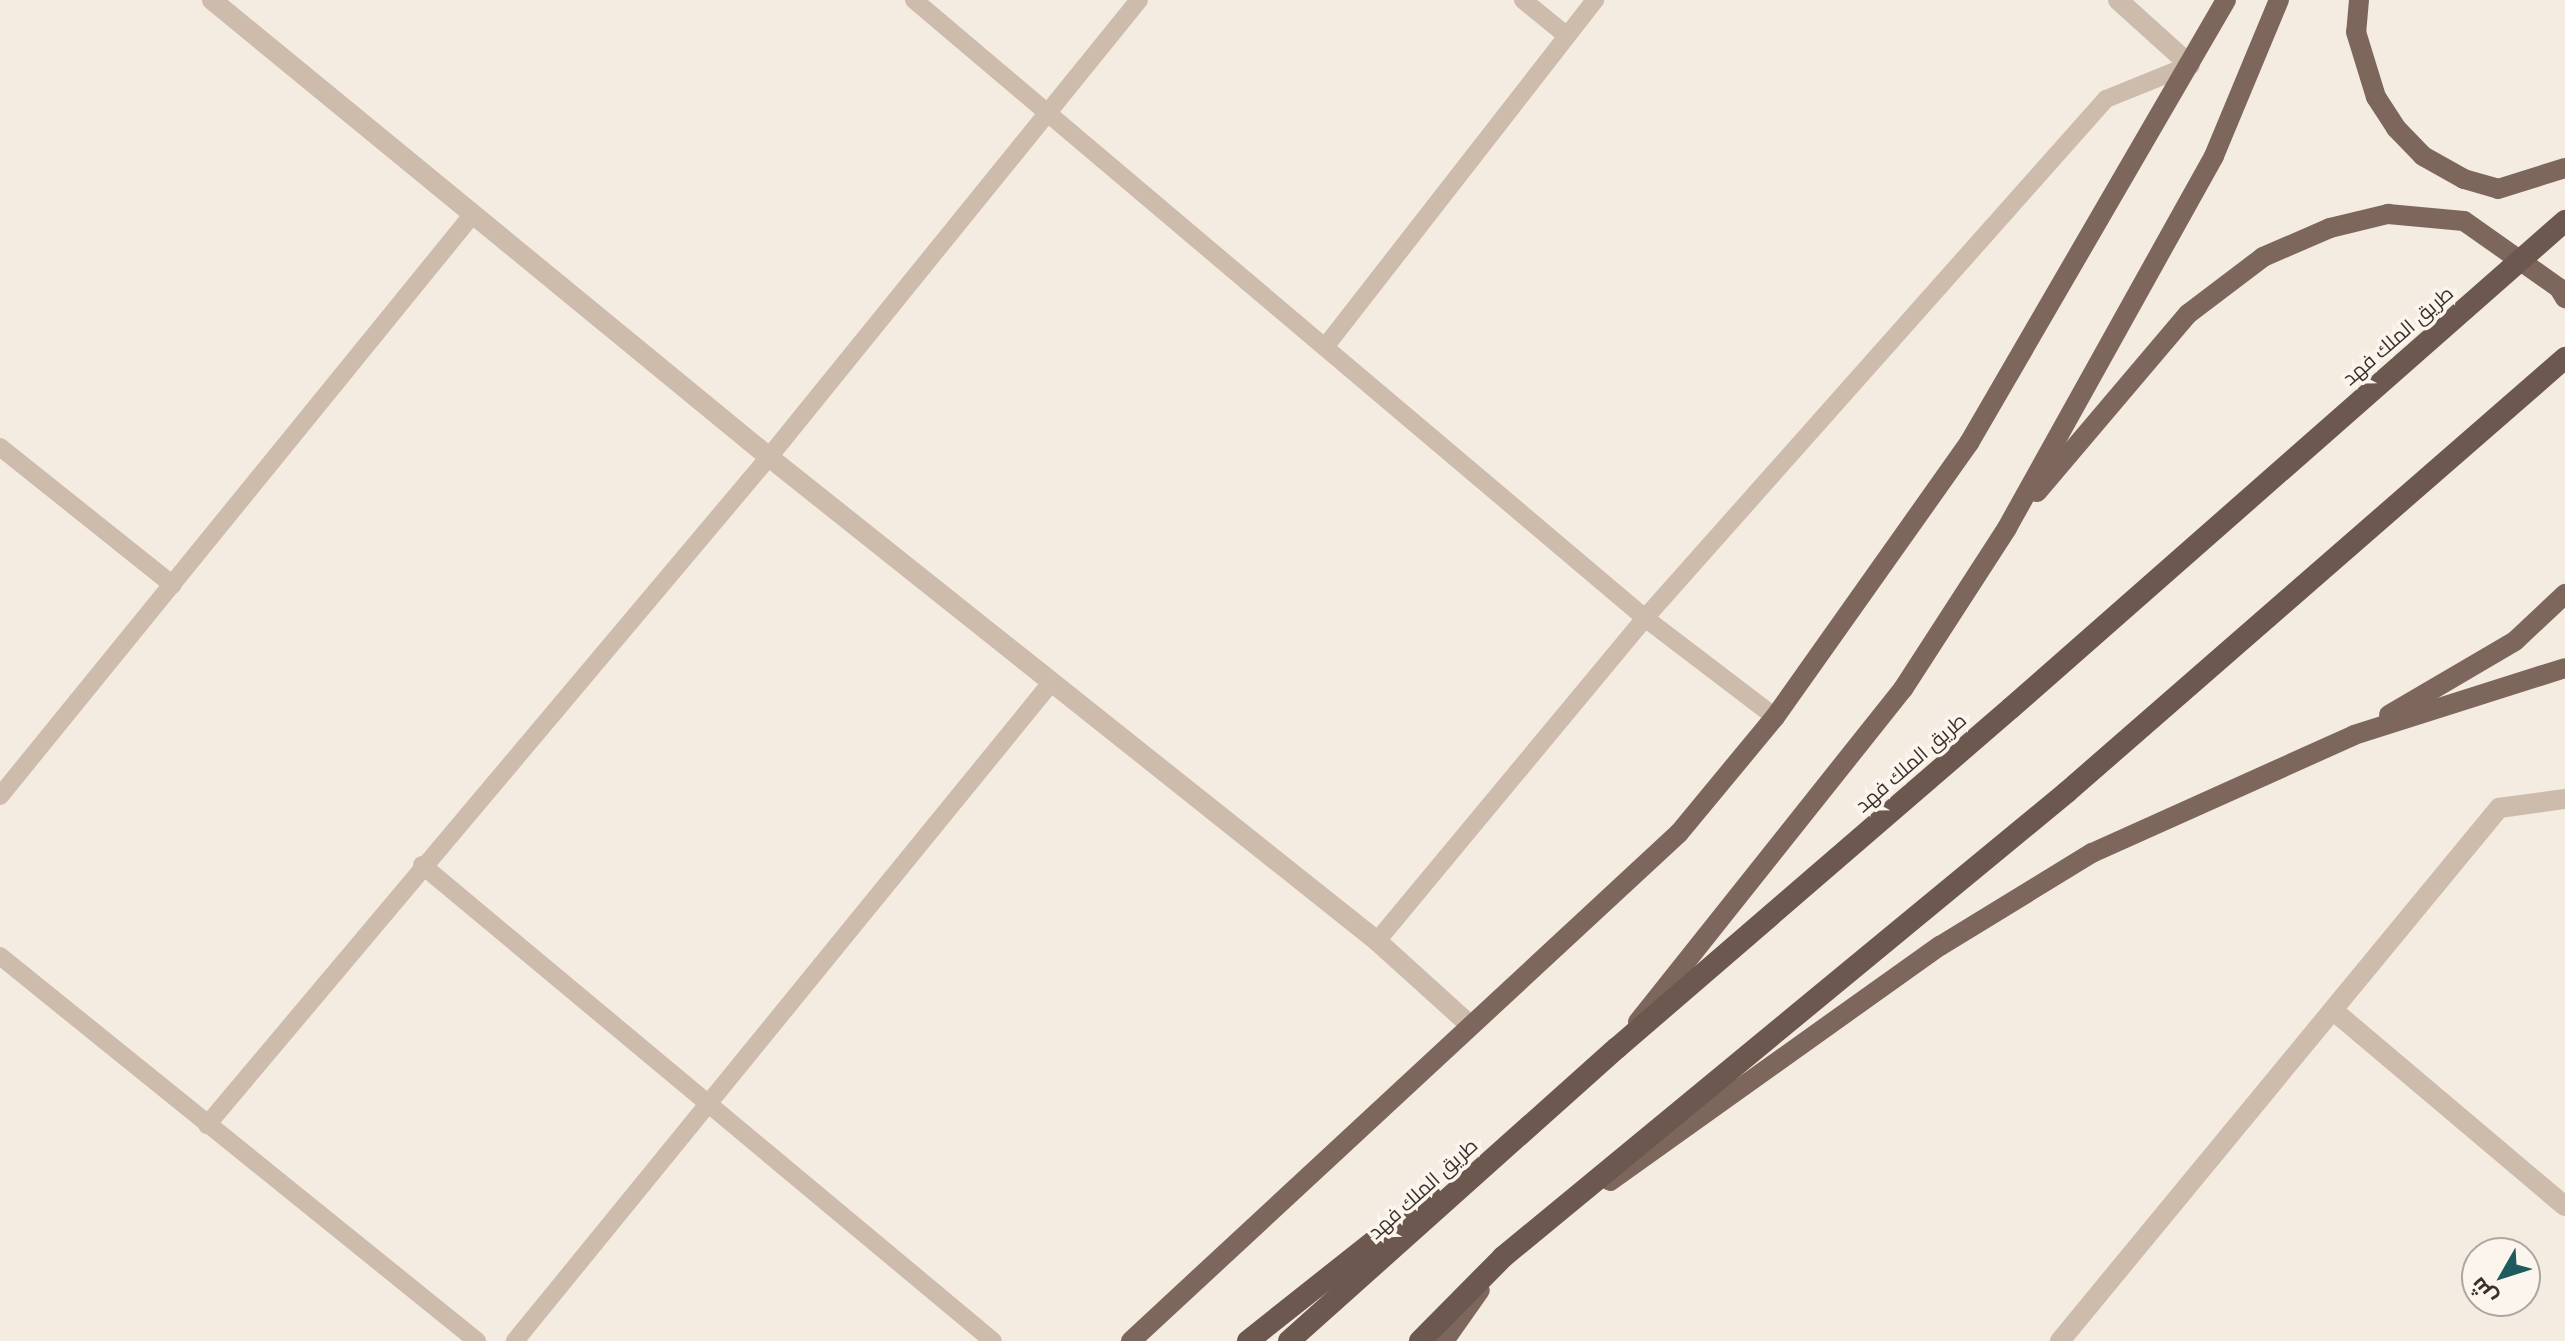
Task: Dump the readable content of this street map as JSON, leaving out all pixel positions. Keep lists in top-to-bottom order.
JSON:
{
  "streets": {
    "highway": ["طريق الملك فهد"]
  },
  "north": "bottom left"
}
